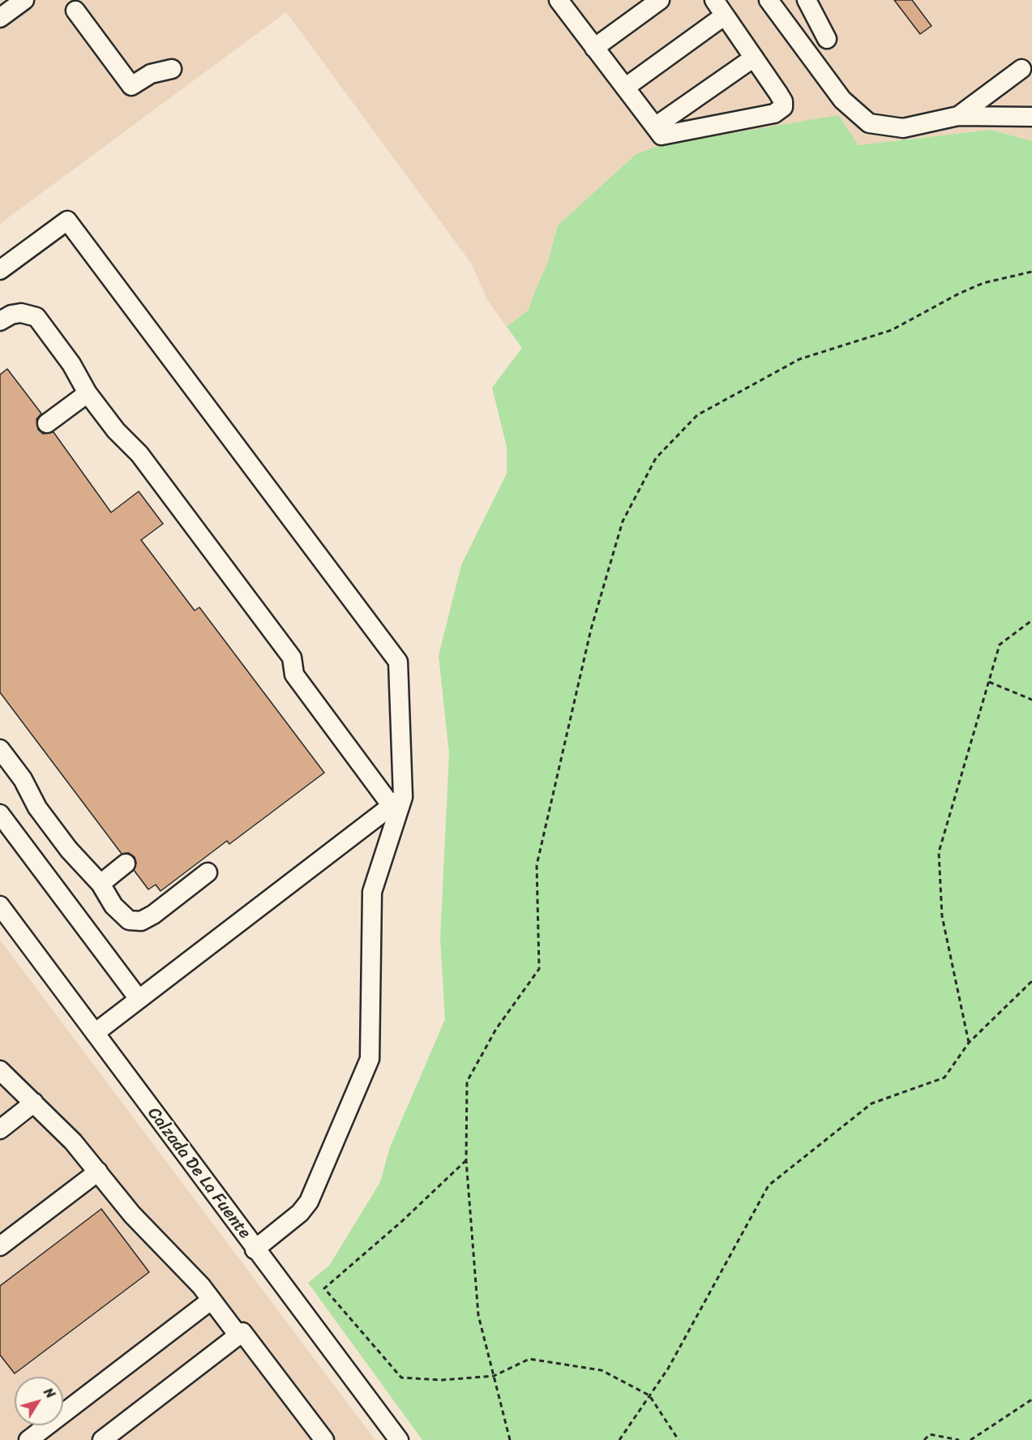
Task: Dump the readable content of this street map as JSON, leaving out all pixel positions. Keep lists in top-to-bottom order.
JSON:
{
  "streets": {
    "street": ["Calzada De La Fuente"]
  },
  "north": "top right"
}
